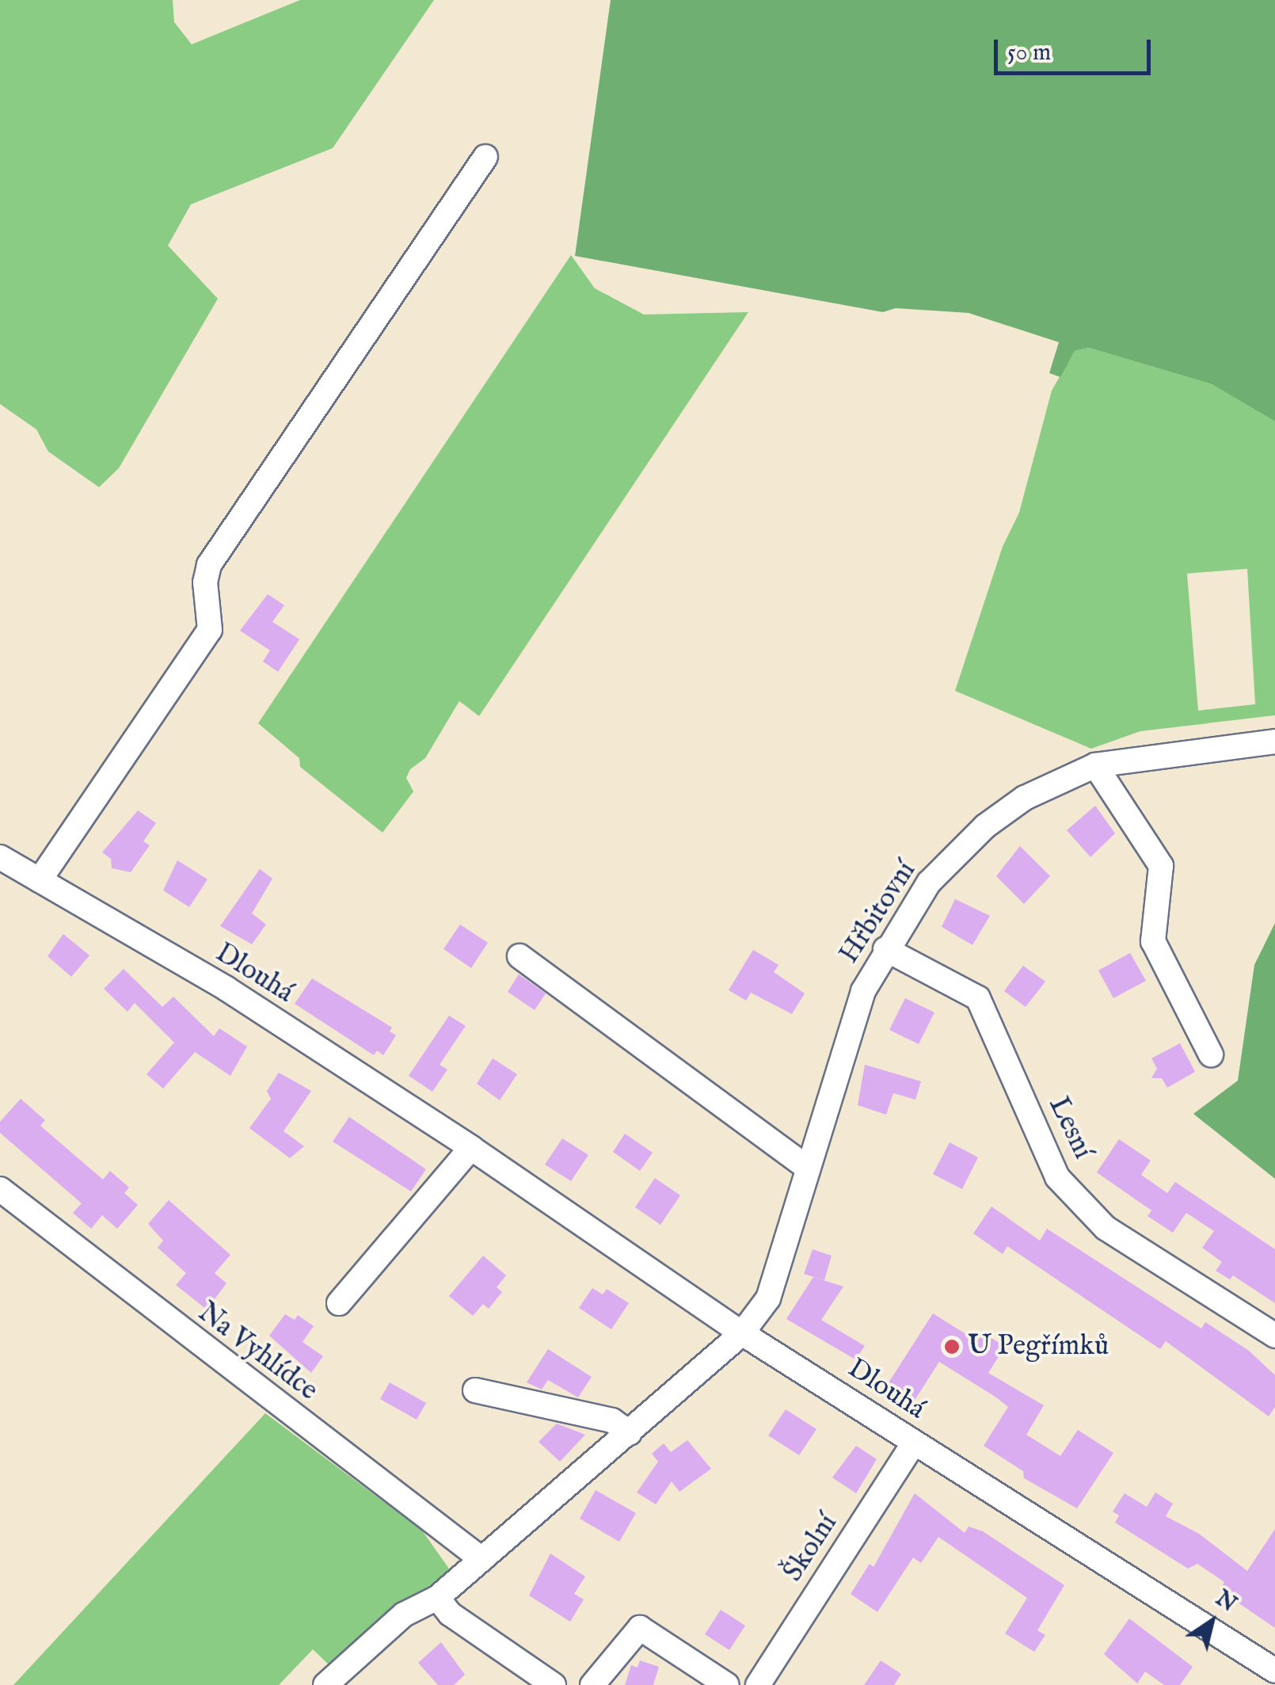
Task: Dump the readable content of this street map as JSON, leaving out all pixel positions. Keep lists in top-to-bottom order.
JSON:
{
  "streets": {
    "street": [
      "Hřbitovní",
      "Dlouhá",
      "Lesní",
      "Na Vyhlídce",
      "Školní"
    ]
  },
  "crossings": [
    ["Hřbitovní", "Dlouhá"],
    ["Hřbitovní", "Lesní"],
    ["Dlouhá", "Školní"]
  ],
  "places": ["U Pegřímků"],
  "scale_bar": "50 m",
  "north": "top right"
}
